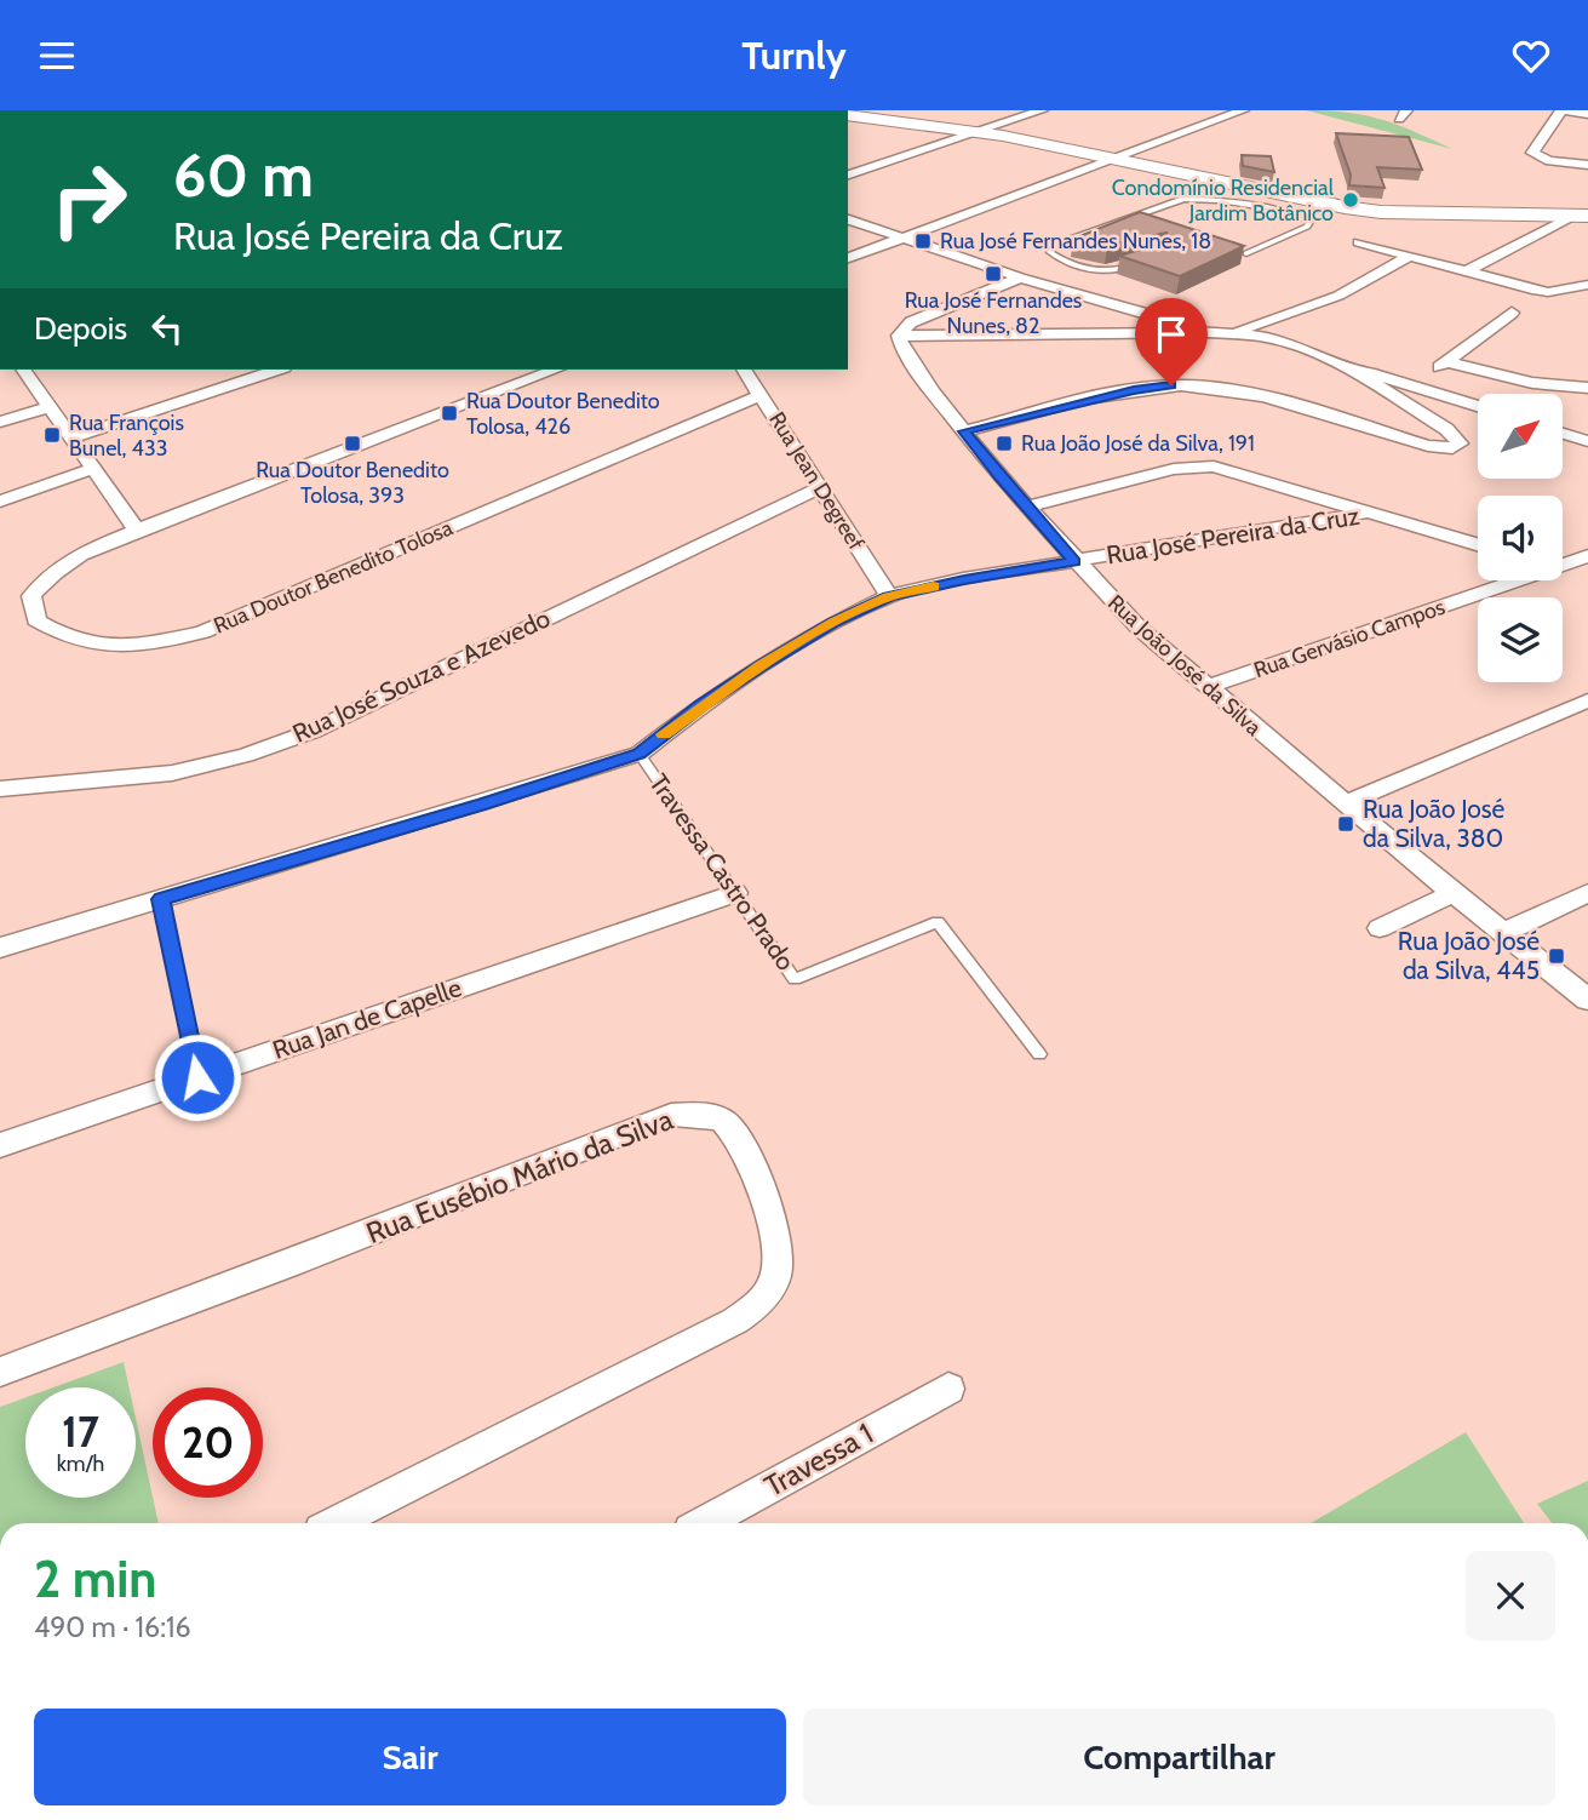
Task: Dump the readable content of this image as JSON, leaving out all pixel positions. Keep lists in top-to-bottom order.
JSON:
{
  "streets": {
    "street": [
      "Rua Jean Degreef",
      "Rua José Pereira da Cruz",
      "Rua Doutor Benedito Tolosa",
      "Rua Gervásio Campos",
      "Rua João José da Silva",
      "Rua José Souza e Azevedo",
      "Rua Jan de Capelle",
      "Rua Eusébio Mário da Silva",
      "Travessa 1"
    ],
    "lane": ["Travessa Castro Prado"]
  },
  "crossings": [
    ["Rua Jean Degreef", "Rua José Pereira da Cruz"],
    ["Rua Jean Degreef", "Rua Doutor Benedito Tolosa"],
    ["Rua Jean Degreef", "Rua José Souza e Azevedo"],
    ["Rua José Pereira da Cruz", "Rua João José da Silva"],
    ["Rua José Pereira da Cruz", "Travessa Castro Prado"],
    ["Rua Gervásio Campos", "Rua João José da Silva"],
    ["Travessa Castro Prado", "Rua Jan de Capelle"]
  ],
  "places": {
    "other": ["Condomínio Residencial Jardim Botânico"],
    "transit": [
      "Rua José Fernandes Nunes, 18",
      "Rua José Fernandes Nunes, 82",
      "Rua Doutor Benedito Tolosa, 426",
      "Rua François Bunel, 433",
      "Rua Doutor Benedito Tolosa, 393",
      "Rua João José da Silva, 191",
      "Rua João José da Silva, 380",
      "Rua João José da Silva, 445"
    ]
  },
  "north": "top right",
  "page": {
    "header": "Turnly",
    "turn": ["60 m", "Rua José Pereira da Cruz"],
    "then": "Depois",
    "speed": "17 km/h",
    "limit": "20",
    "heading": ["2 min", "490 m · 16:16"],
    "buttons": ["Sair", "Compartilhar"]
  }
}
